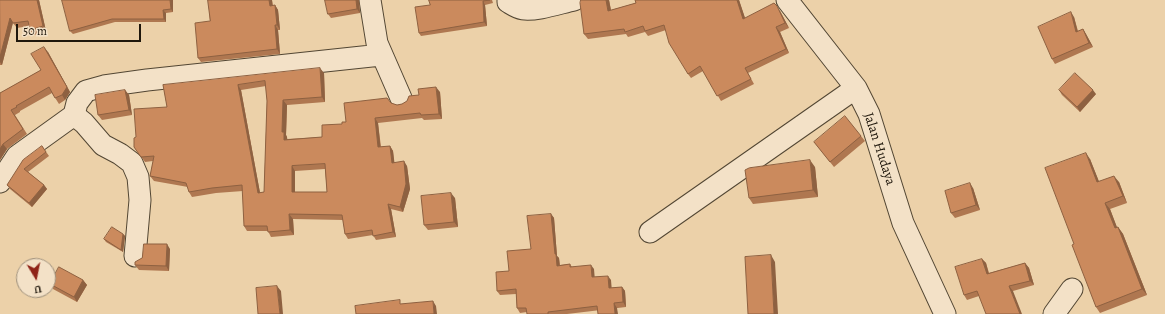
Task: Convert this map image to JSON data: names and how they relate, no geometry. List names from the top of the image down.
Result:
{
  "streets": {
    "street": ["Jalan Hudaya"]
  },
  "scale_bar": "50 m",
  "north": "bottom"
}
